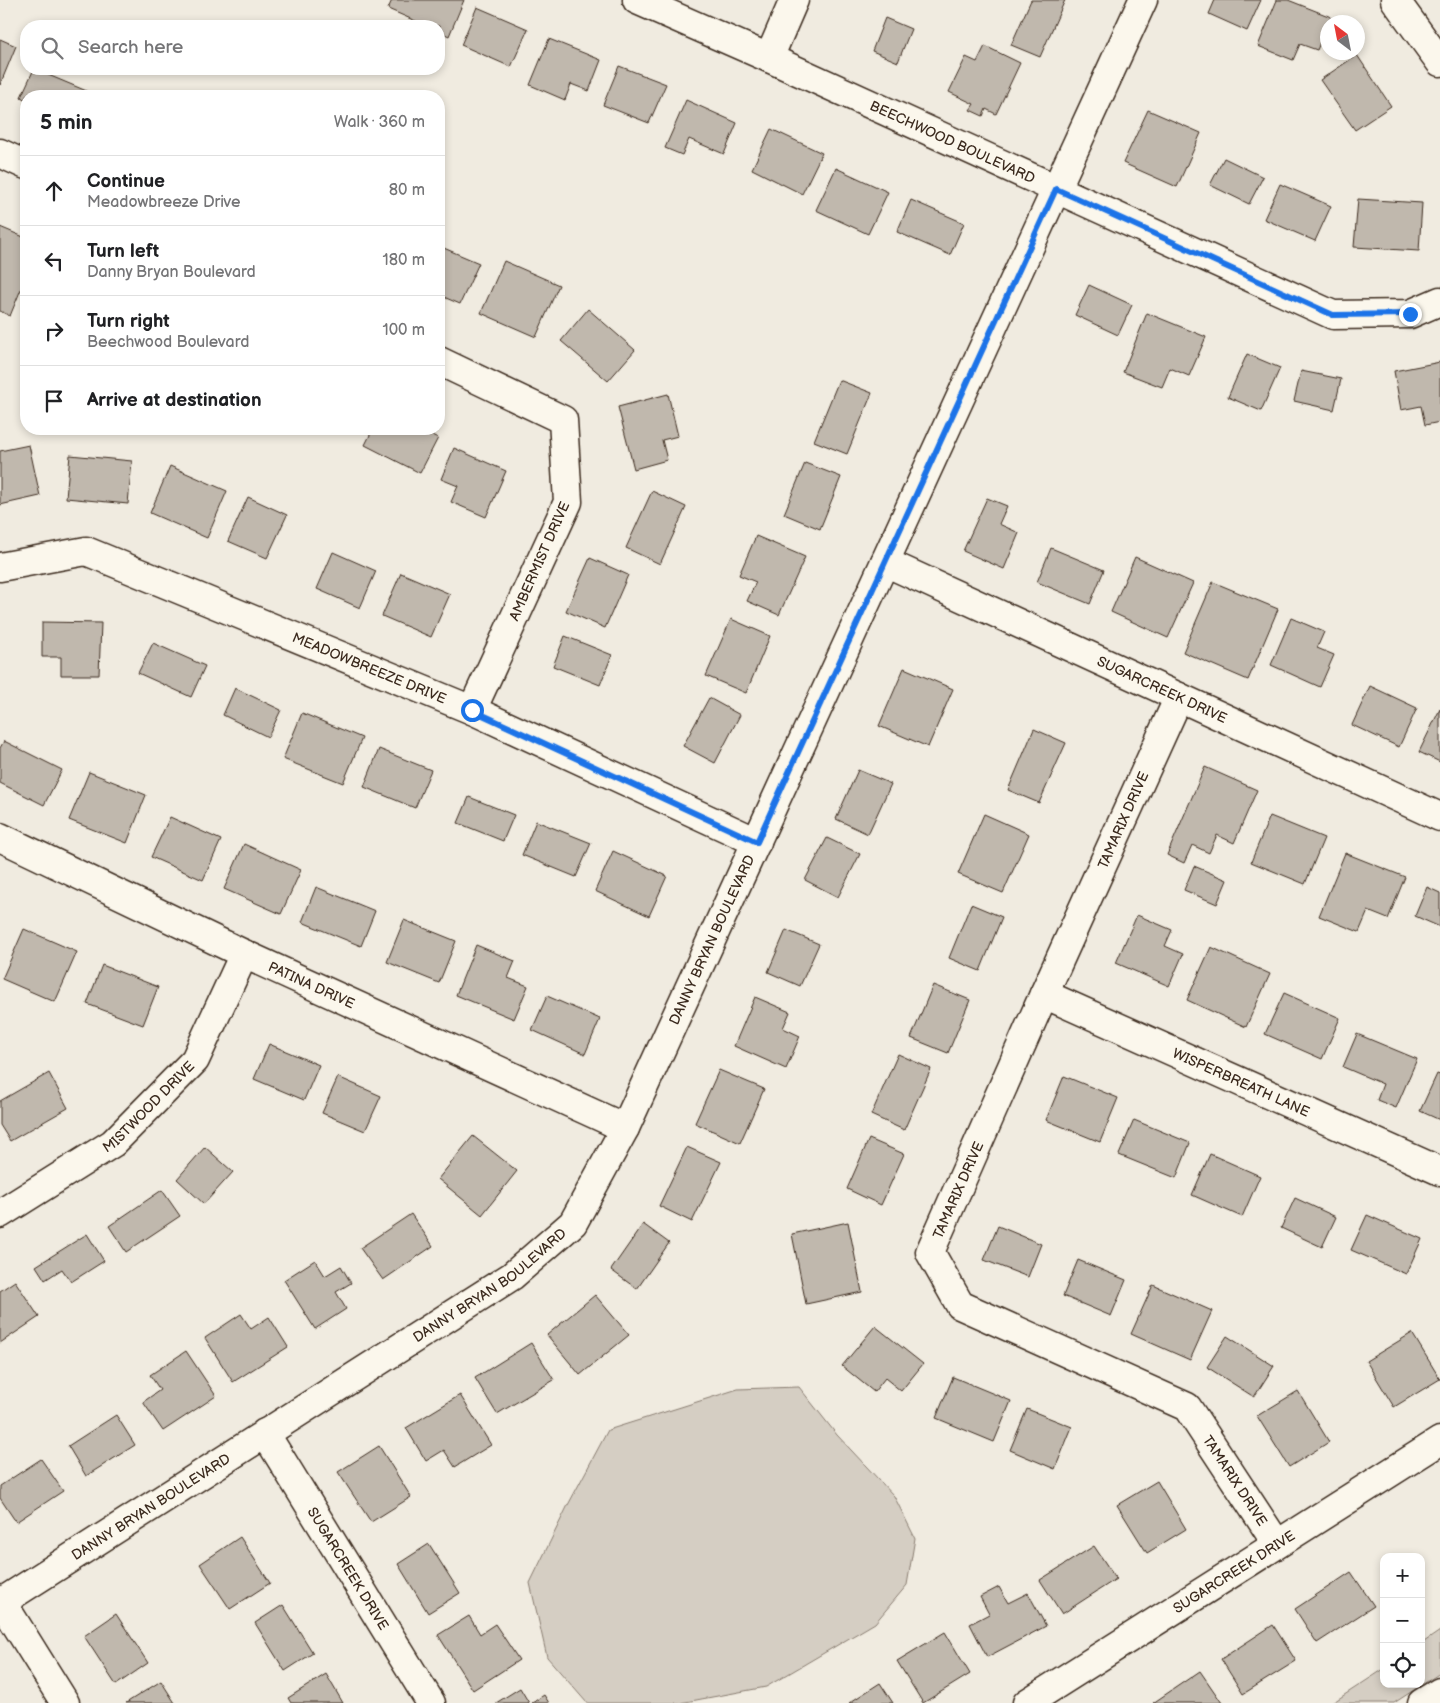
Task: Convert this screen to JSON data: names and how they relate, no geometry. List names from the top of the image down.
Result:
{
  "streets": {
    "street": [
      "BEECHWOOD BOULEVARD",
      "AMBERMIST DRIVE",
      "MEADOWBREEZE DRIVE",
      "SUGARCREEK DRIVE",
      "TAMARIX DRIVE",
      "DANNY BRYAN BOULEVARD",
      "PATINA DRIVE",
      "WISPERBREATH LANE",
      "MISTWOOD DRIVE"
    ]
  },
  "crossings": [
    ["BEECHWOOD BOULEVARD", "DANNY BRYAN BOULEVARD"],
    ["AMBERMIST DRIVE", "MEADOWBREEZE DRIVE"],
    ["MEADOWBREEZE DRIVE", "DANNY BRYAN BOULEVARD"],
    ["SUGARCREEK DRIVE", "TAMARIX DRIVE"],
    ["SUGARCREEK DRIVE", "DANNY BRYAN BOULEVARD"],
    ["TAMARIX DRIVE", "WISPERBREATH LANE"],
    ["DANNY BRYAN BOULEVARD", "PATINA DRIVE"],
    ["PATINA DRIVE", "MISTWOOD DRIVE"]
  ],
  "north": "top left",
  "page": {
    "search": "Search here",
    "heading": ["5 min", "Walk · 360 m"],
    "list": [
      ["Continue", "Meadowbreeze Drive", "80 m"],
      ["Turn left", "Danny Bryan Boulevard", "180 m"],
      ["Turn right", "Beechwood Boulevard", "100 m"],
      "Arrive at destination"
    ],
    "map_buttons": ["+", "−"]
  }
}
